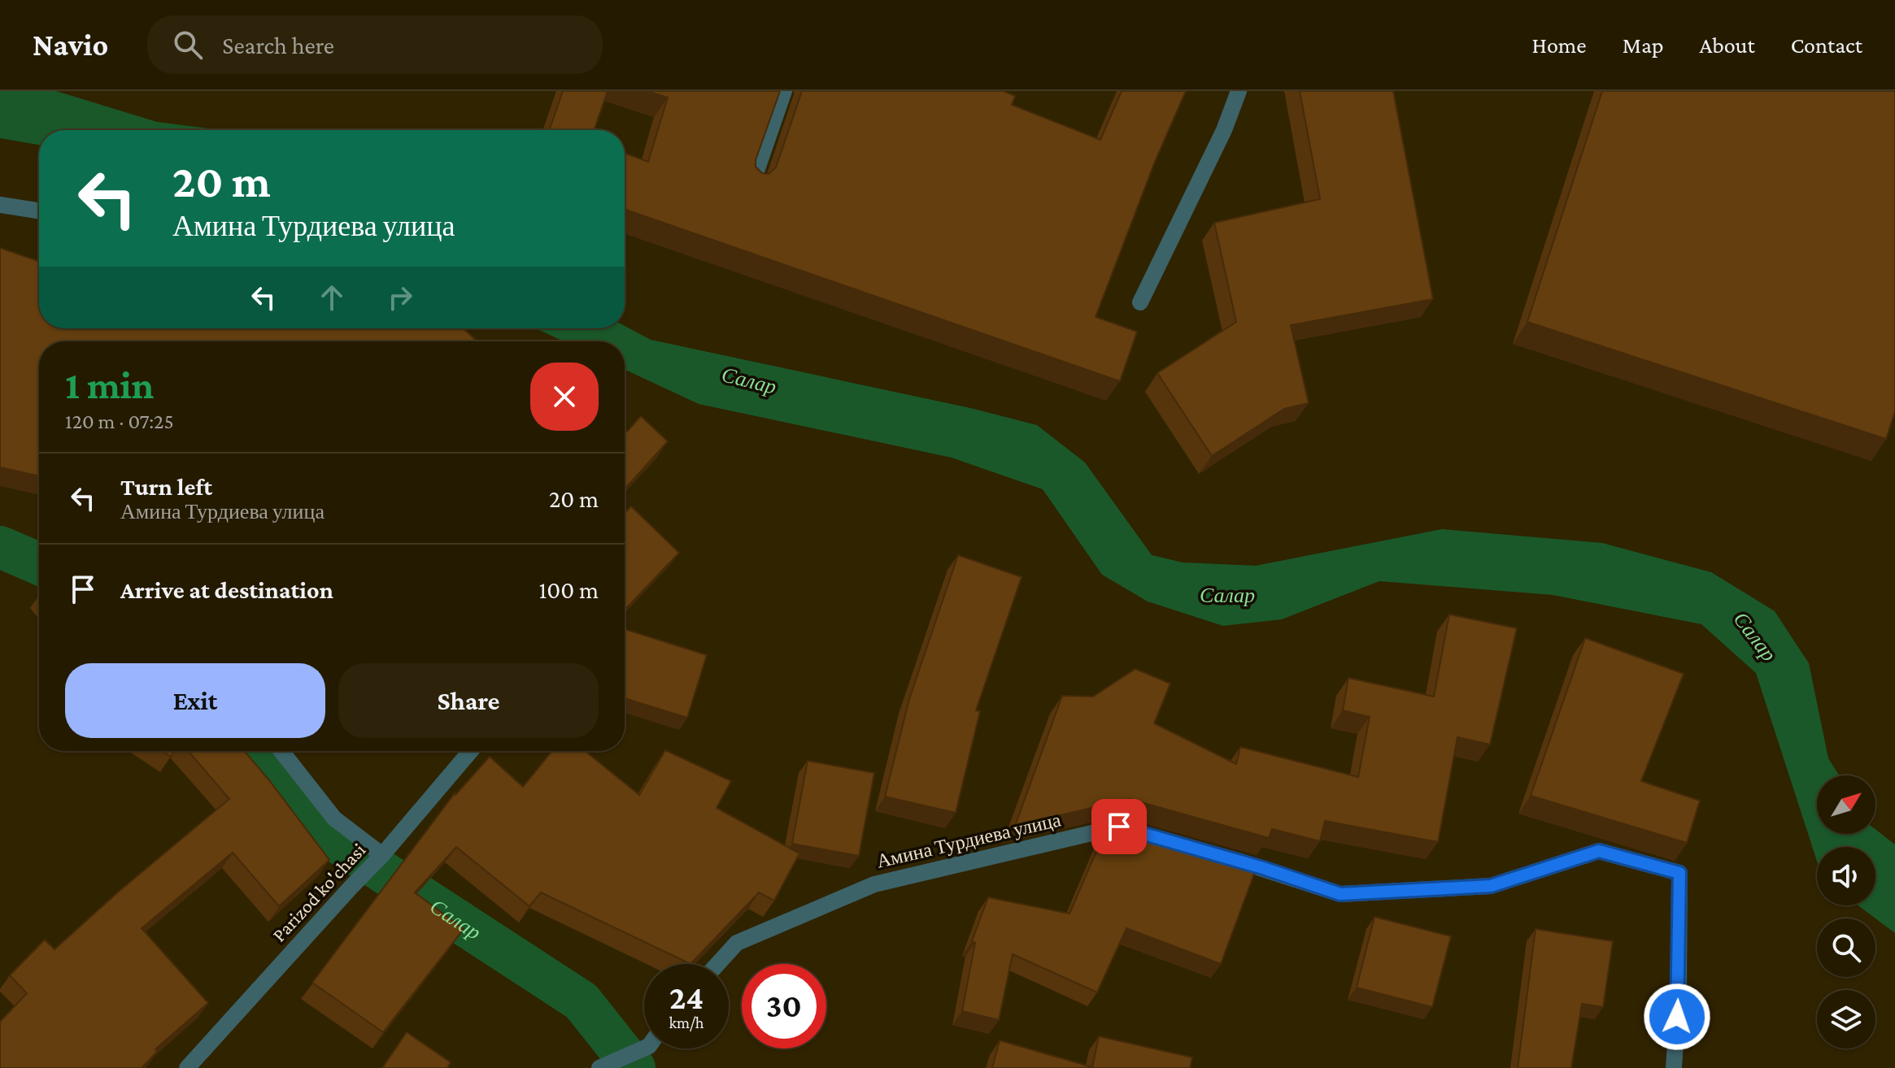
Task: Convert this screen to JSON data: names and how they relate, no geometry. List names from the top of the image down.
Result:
{
  "streets": {
    "street": ["Амина Турдиева улица", "Parizod ko'chasi"]
  },
  "water": ["Салар"],
  "north": "top right",
  "page": {
    "header": "Navio",
    "search": "Search here",
    "nav": [
      "Home",
      "Map",
      "About",
      "Contact"
    ],
    "turn": ["20 m", "Амина Турдиева улица"],
    "heading": ["1 min", "120 m · 07:25"],
    "list": [
      {
        "name": "Turn left",
        "note": "Амина Турдиева улица",
        "value": "20 m"
      },
      {
        "name": "Arrive at destination",
        "value": "100 m"
      }
    ],
    "buttons": ["Exit", "Share"],
    "speed": "24 km/h",
    "limit": "30"
  }
}
